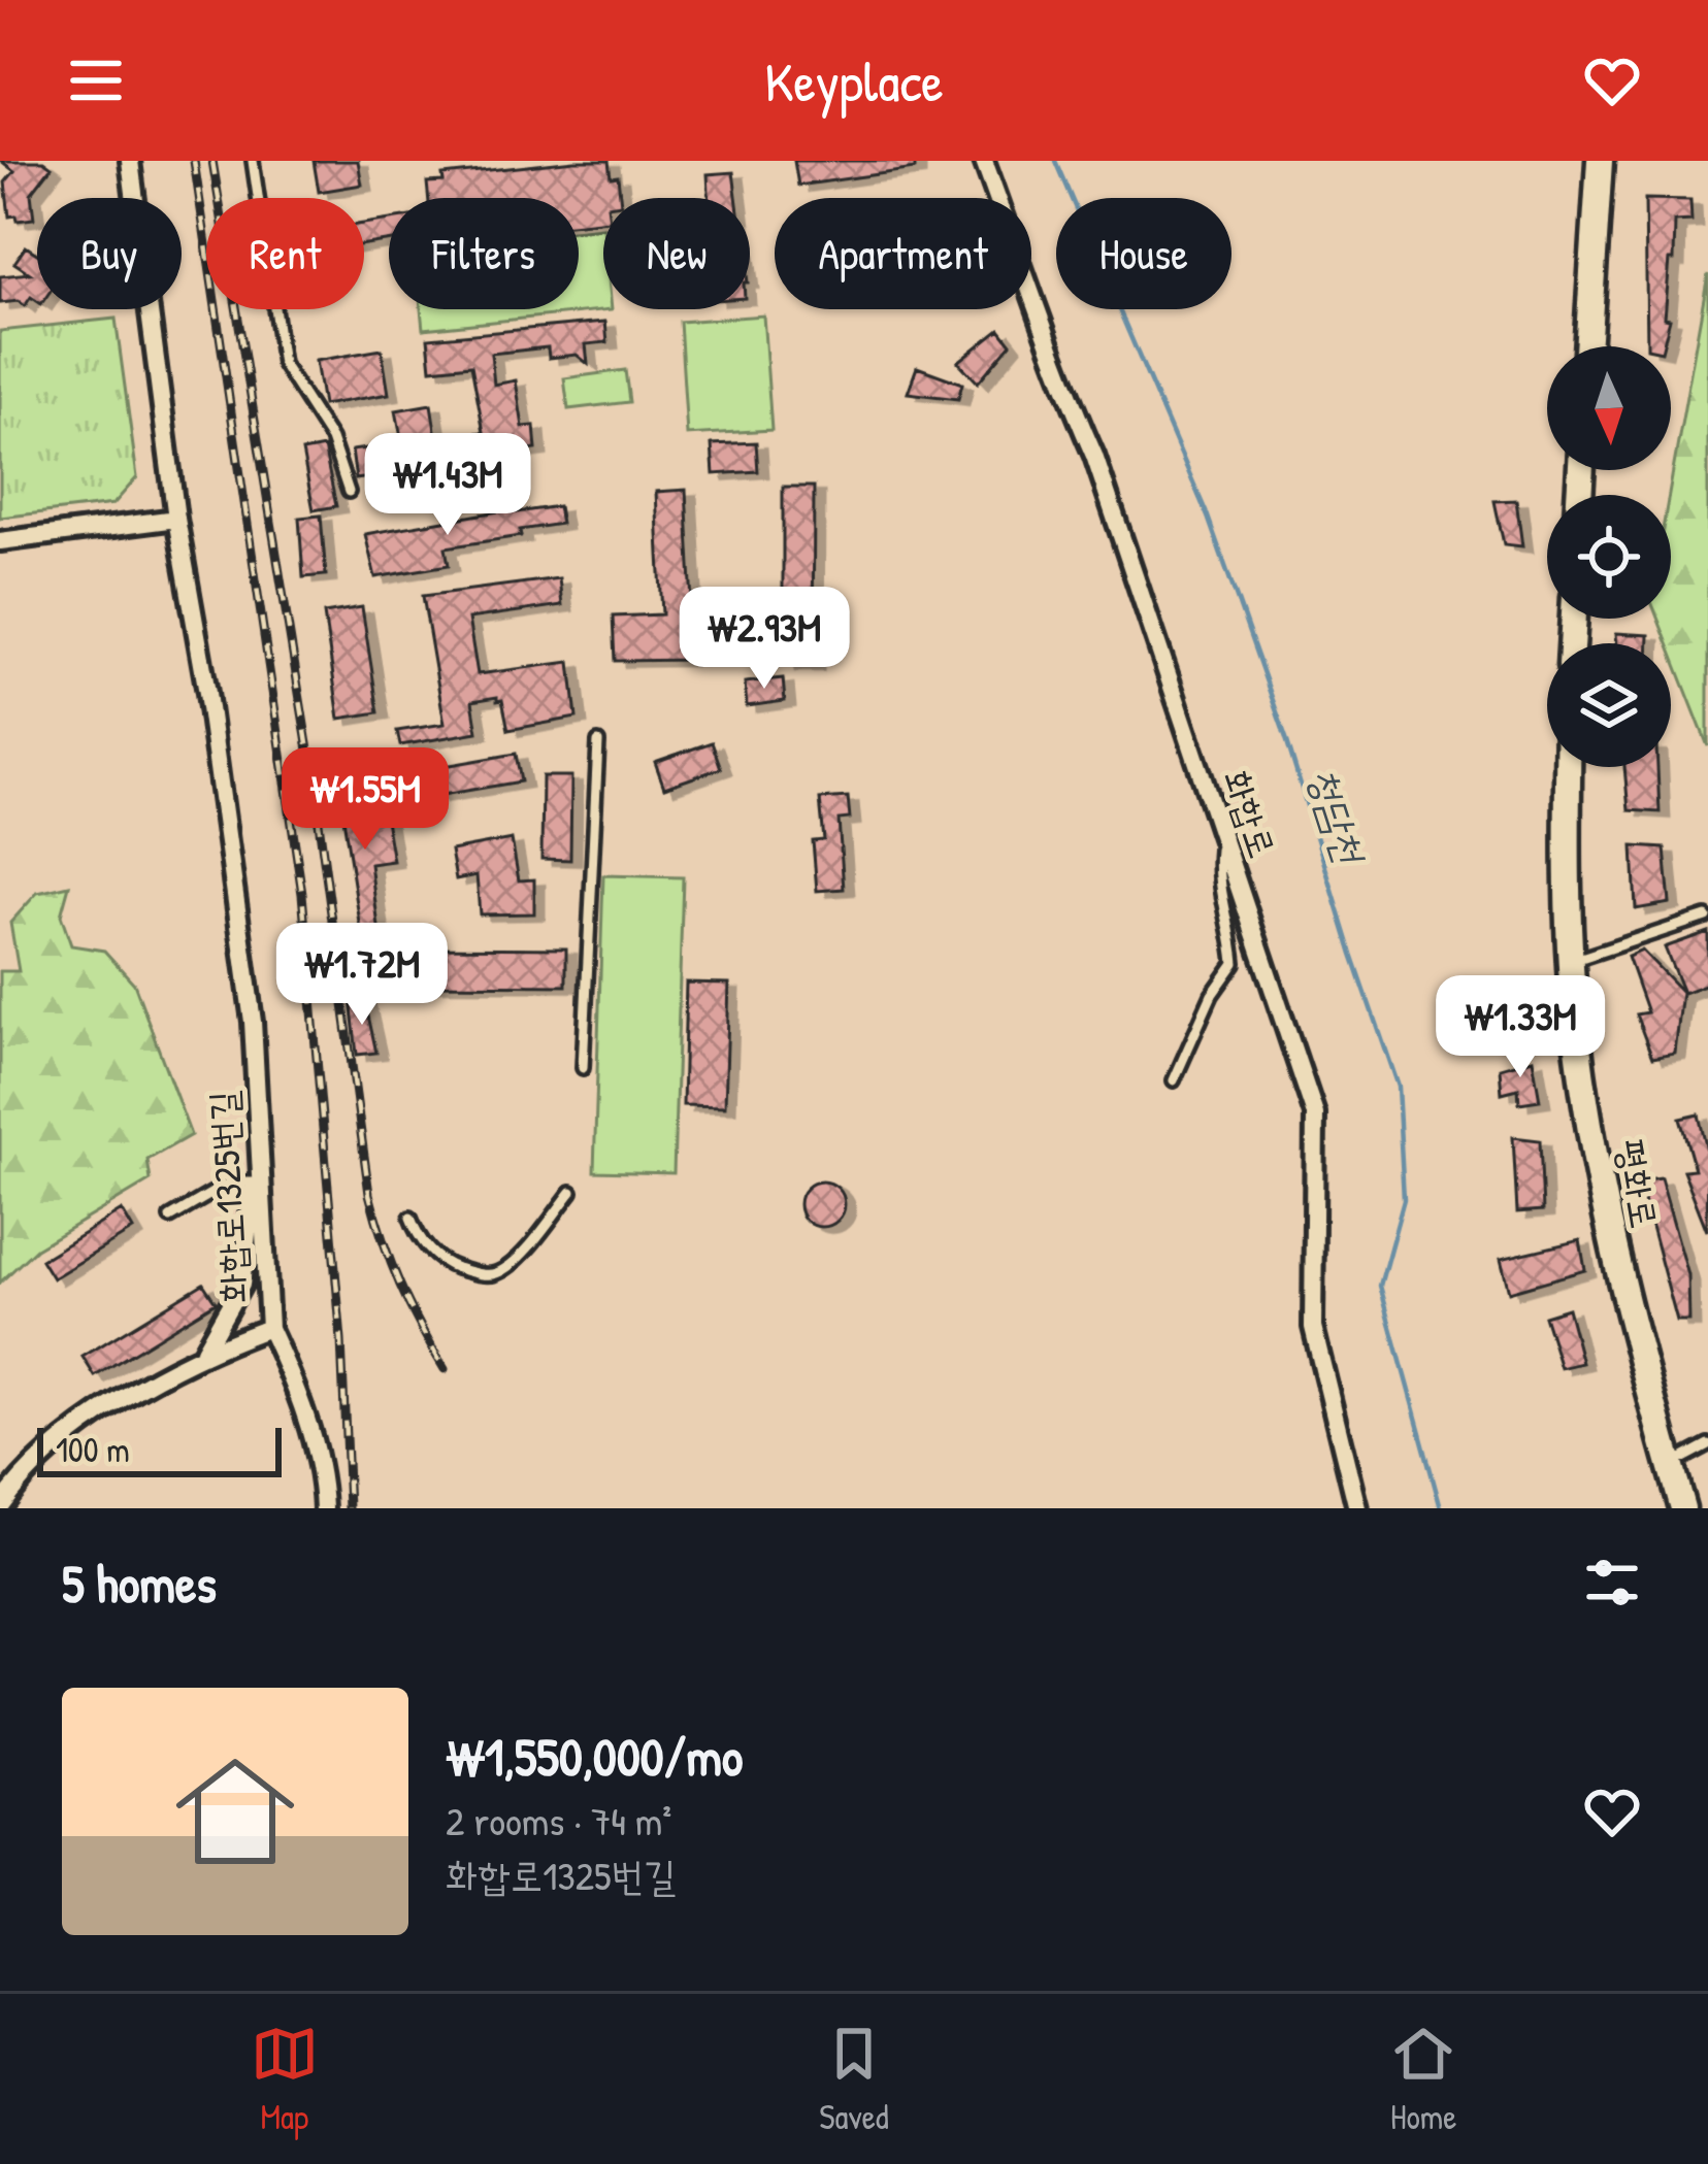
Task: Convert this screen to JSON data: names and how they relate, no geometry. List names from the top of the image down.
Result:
{
  "streets": {
    "main road": ["평화로"],
    "street": ["화합로", "화합로1325번길"]
  },
  "water": ["청담천"],
  "scale_bar": "100 m",
  "north": "bottom",
  "page": {
    "header": "Keyplace",
    "chip": [
      "Buy",
      "Rent",
      "Filters",
      "New",
      "Apartment",
      "House"
    ],
    "price": [
      "₩1.43M",
      "₩2.93M",
      "₩1.55M",
      "₩1.72M",
      "₩1.33M"
    ],
    "scale": "100 m",
    "heading": "5 homes",
    "list": [
      {
        "name": "₩1,550,000/mo",
        "note": "2 rooms · 74 m² · 화합로1325번길"
      }
    ],
    "tabs": ["Map", "Saved", "Home"]
  }
}
